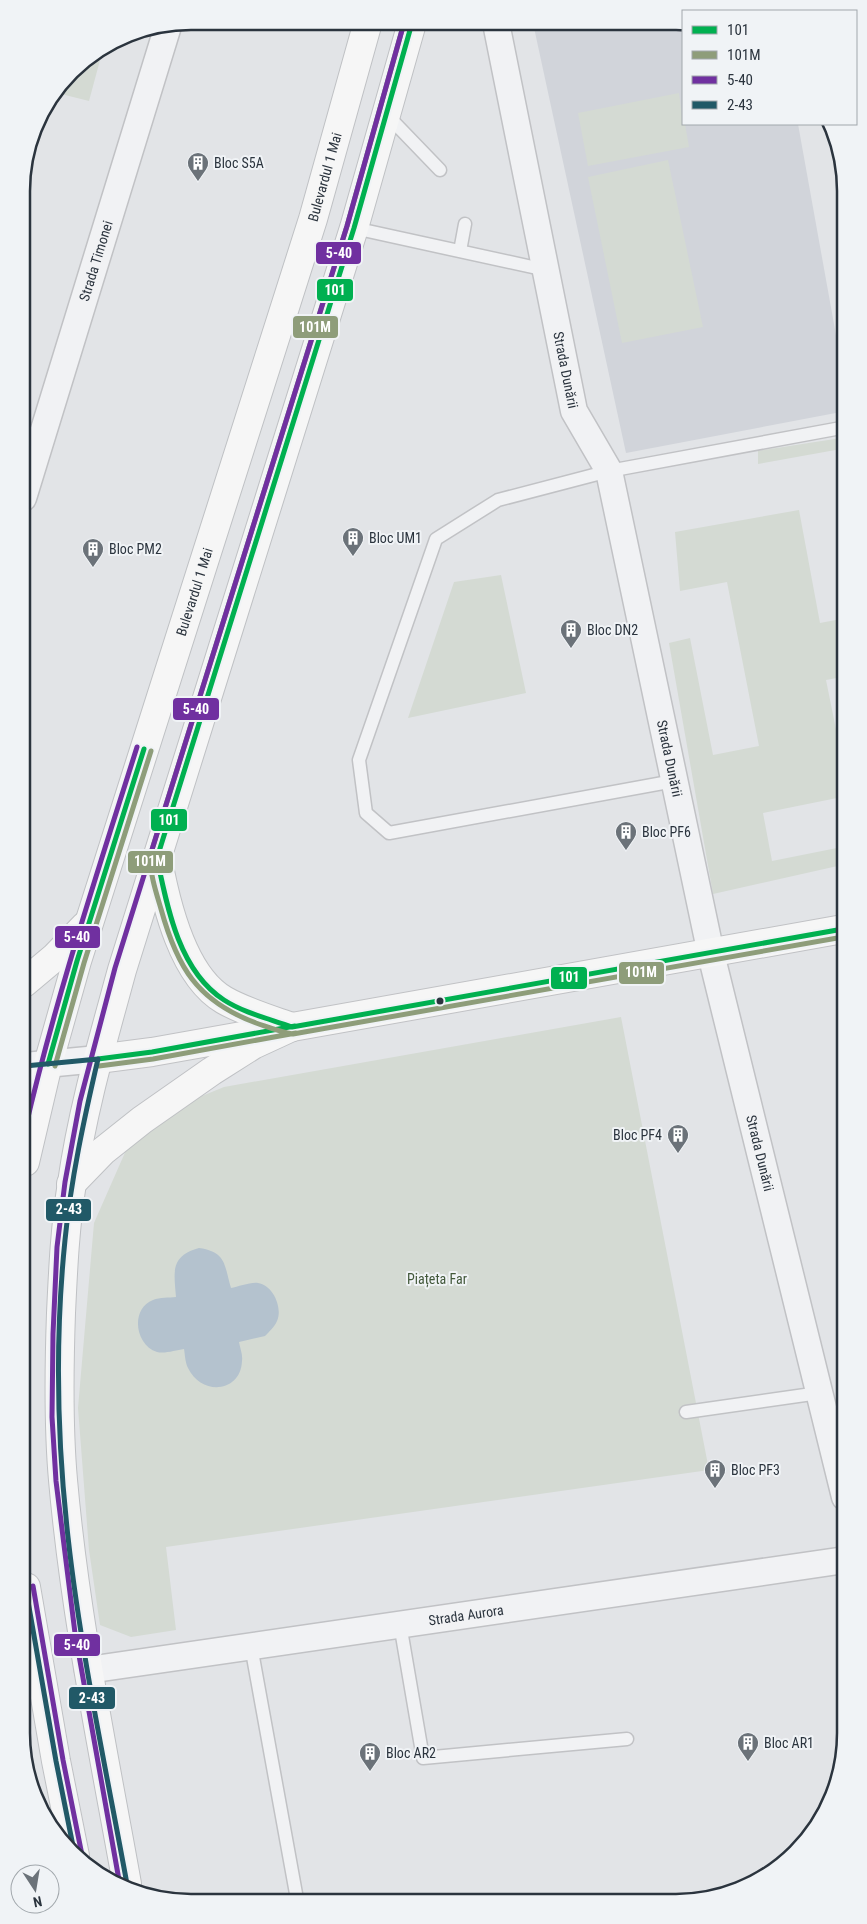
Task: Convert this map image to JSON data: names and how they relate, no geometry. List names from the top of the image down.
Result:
{
  "streets": {
    "main road": ["Bulevardul 1 Mai"],
    "street": ["Strada Timonei", "Strada Dunării", "Strada Aurora"]
  },
  "parks": ["Piațeta Far"],
  "places": {
    "building": [
      "Bloc S5A",
      "Bloc UM1",
      "Bloc PM2",
      "Bloc DN2",
      "Bloc PF6",
      "Bloc PF4",
      "Bloc PF3",
      "Bloc AR1",
      "Bloc AR2"
    ]
  },
  "lines": [
    "transit line 101",
    "transit line 101M",
    "transit line 5-40",
    "transit line 2-43"
  ],
  "legend": [
    "101",
    "101M",
    "5-40",
    "2-43"
  ],
  "north": "bottom"
}
